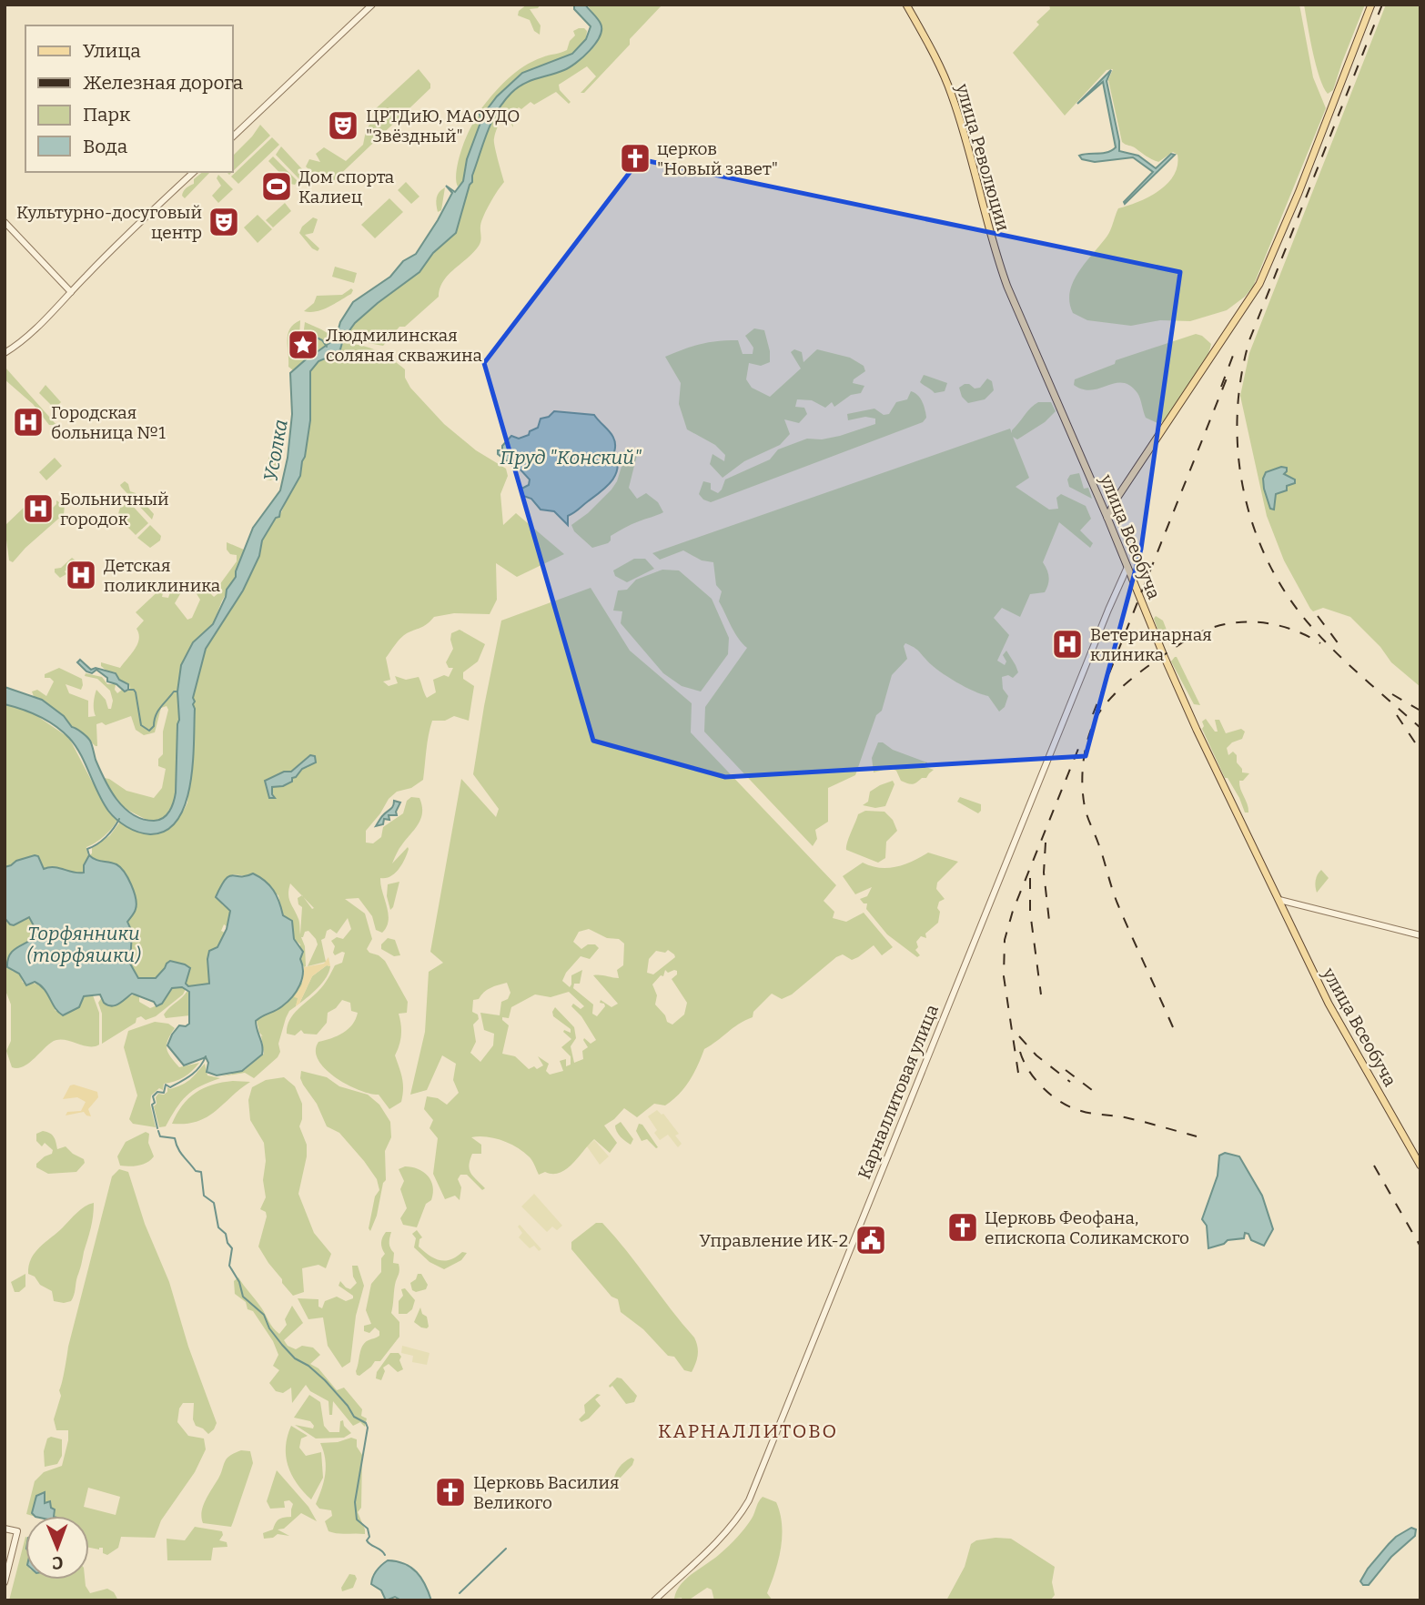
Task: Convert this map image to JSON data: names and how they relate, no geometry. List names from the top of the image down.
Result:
{
  "streets": {
    "main road": ["улица Революции", "улица Всеобуча"],
    "street": ["Карналлитовая улица"]
  },
  "crossings": [
    ["улица Революции", "улица Всеобуча"],
    ["улица Всеобуча", "Карналлитовая улица"]
  ],
  "districts": ["КАРНАЛЛИТОВО"],
  "water": ["Усолка", "Пруд \"Конский\"", "Торфянники (торфяшки)"],
  "places": {
    "theatre": ["ЦРТДиЮ, МАОУДО \"Звёздный\"", "Культурно-досуговый центр"],
    "church": ["церков \"Новый завет\"", "Церковь Феофана, епископа Соликамского", "Церковь Василия Великого"],
    "sports": ["Дом спорта Калиец"],
    "place": ["Людмилинская соляная скважина"],
    "hospital": [
      "Городская больница №1",
      "Больничный городок",
      "Детская поликлиника",
      "Ветеринарная клиника"
    ],
    "public building": ["Управление ИК-2"]
  },
  "legend": [
    "Улица",
    "Железная дорога",
    "Парк",
    "Вода"
  ],
  "north": "bottom"
}
